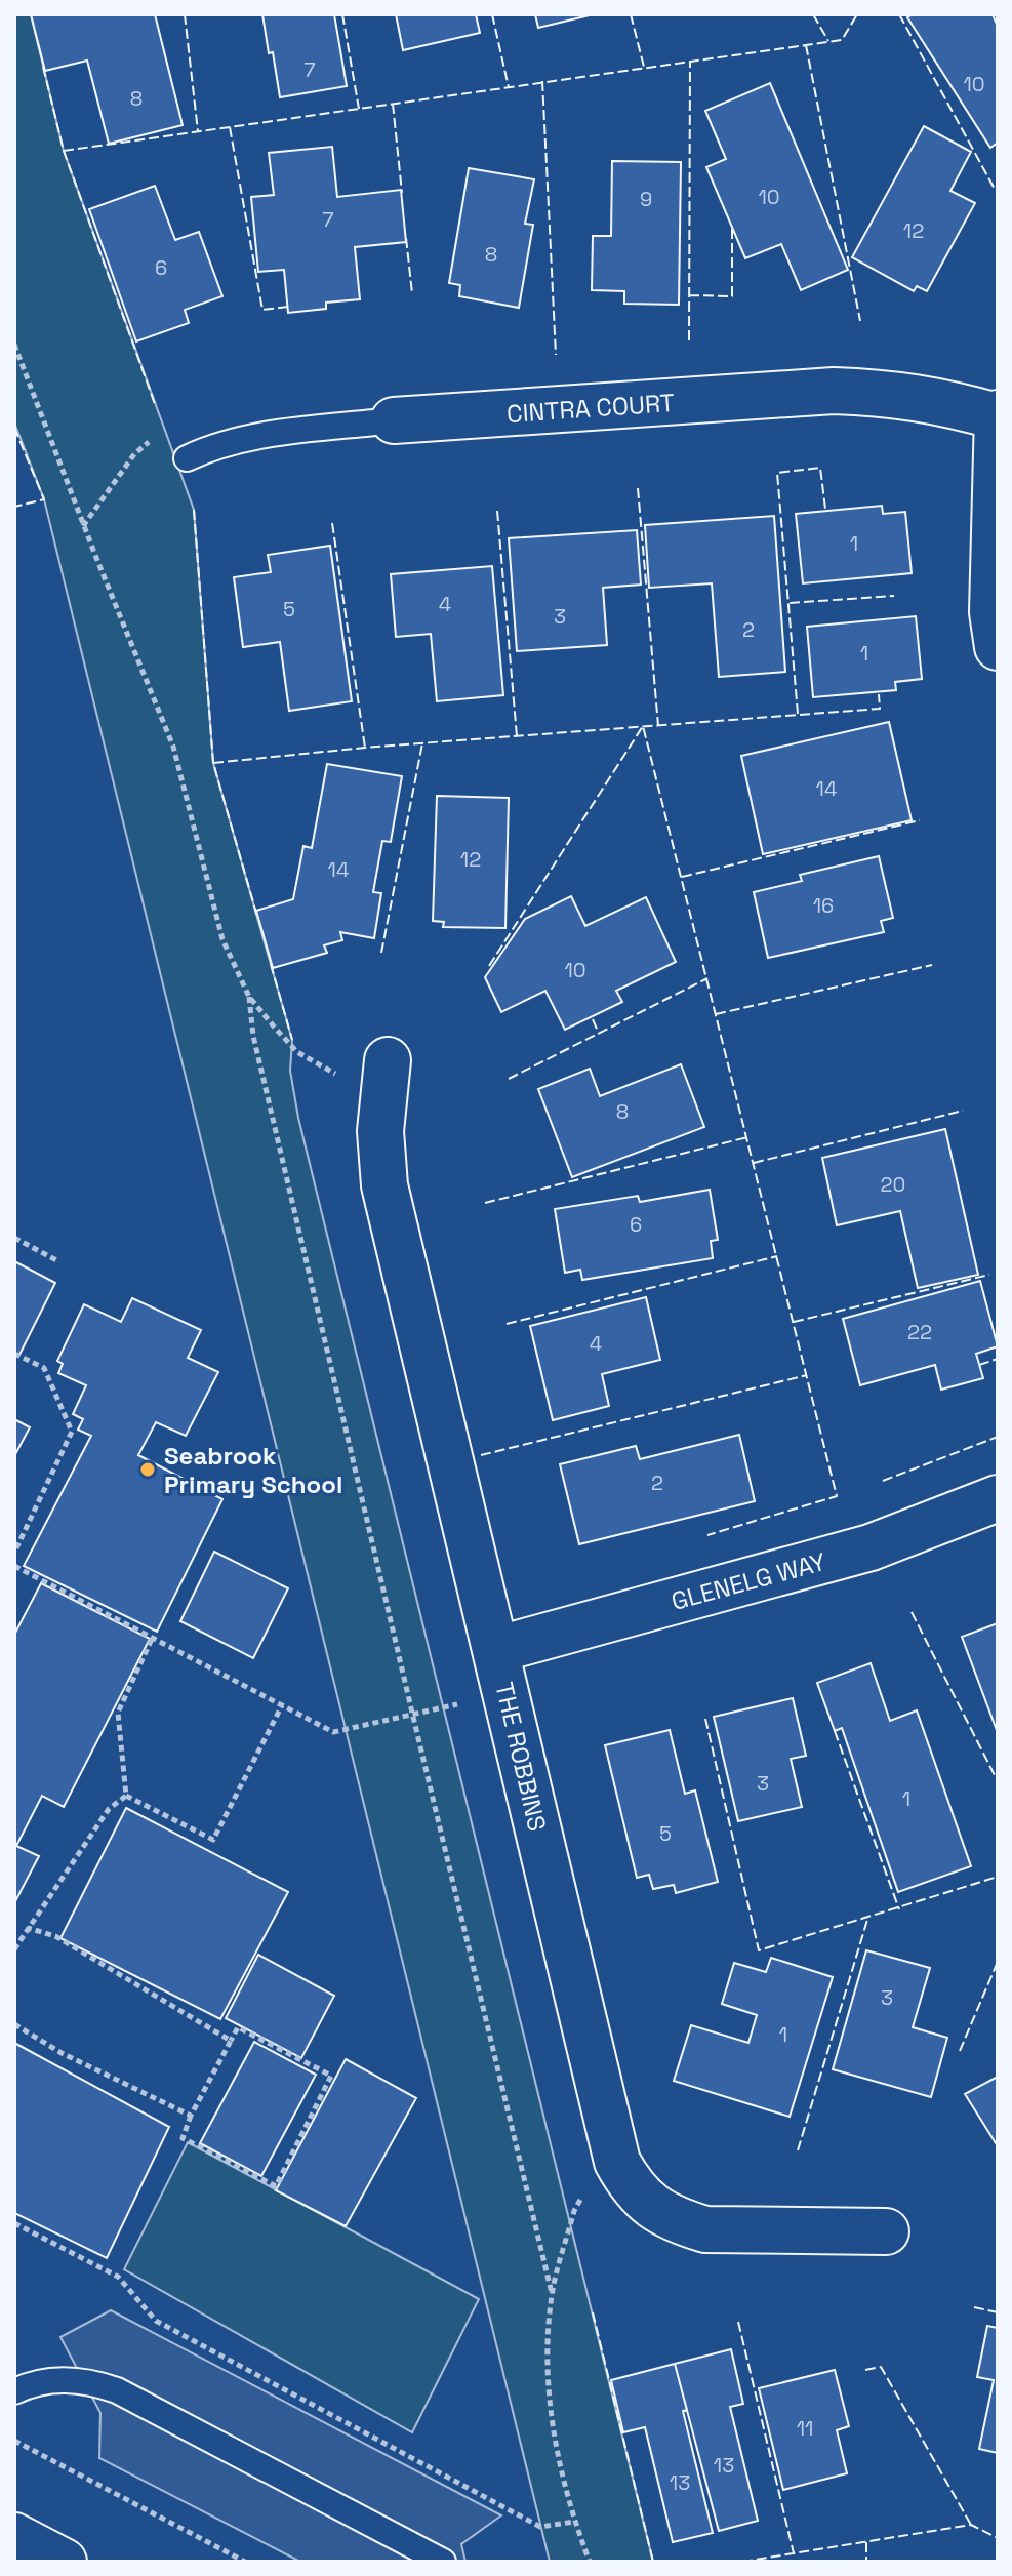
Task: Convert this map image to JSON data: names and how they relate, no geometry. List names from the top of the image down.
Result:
{
  "streets": {
    "street": ["CINTRA COURT", "GLENELG WAY", "THE ROBBINS"]
  },
  "crossings": [
    ["GLENELG WAY", "THE ROBBINS"]
  ],
  "places": ["Seabrook Primary School"],
  "house_numbers": [
    "7",
    "10",
    "8",
    "10",
    "9",
    "7",
    "12",
    "8",
    "6",
    "1",
    "4",
    "5",
    "3",
    "2",
    "1",
    "14",
    "12",
    "14",
    "16",
    "10",
    "8",
    "20",
    "6",
    "22",
    "4",
    "2",
    "3",
    "1",
    "5",
    "3",
    "1",
    "11",
    "13",
    "13"
  ]
}
